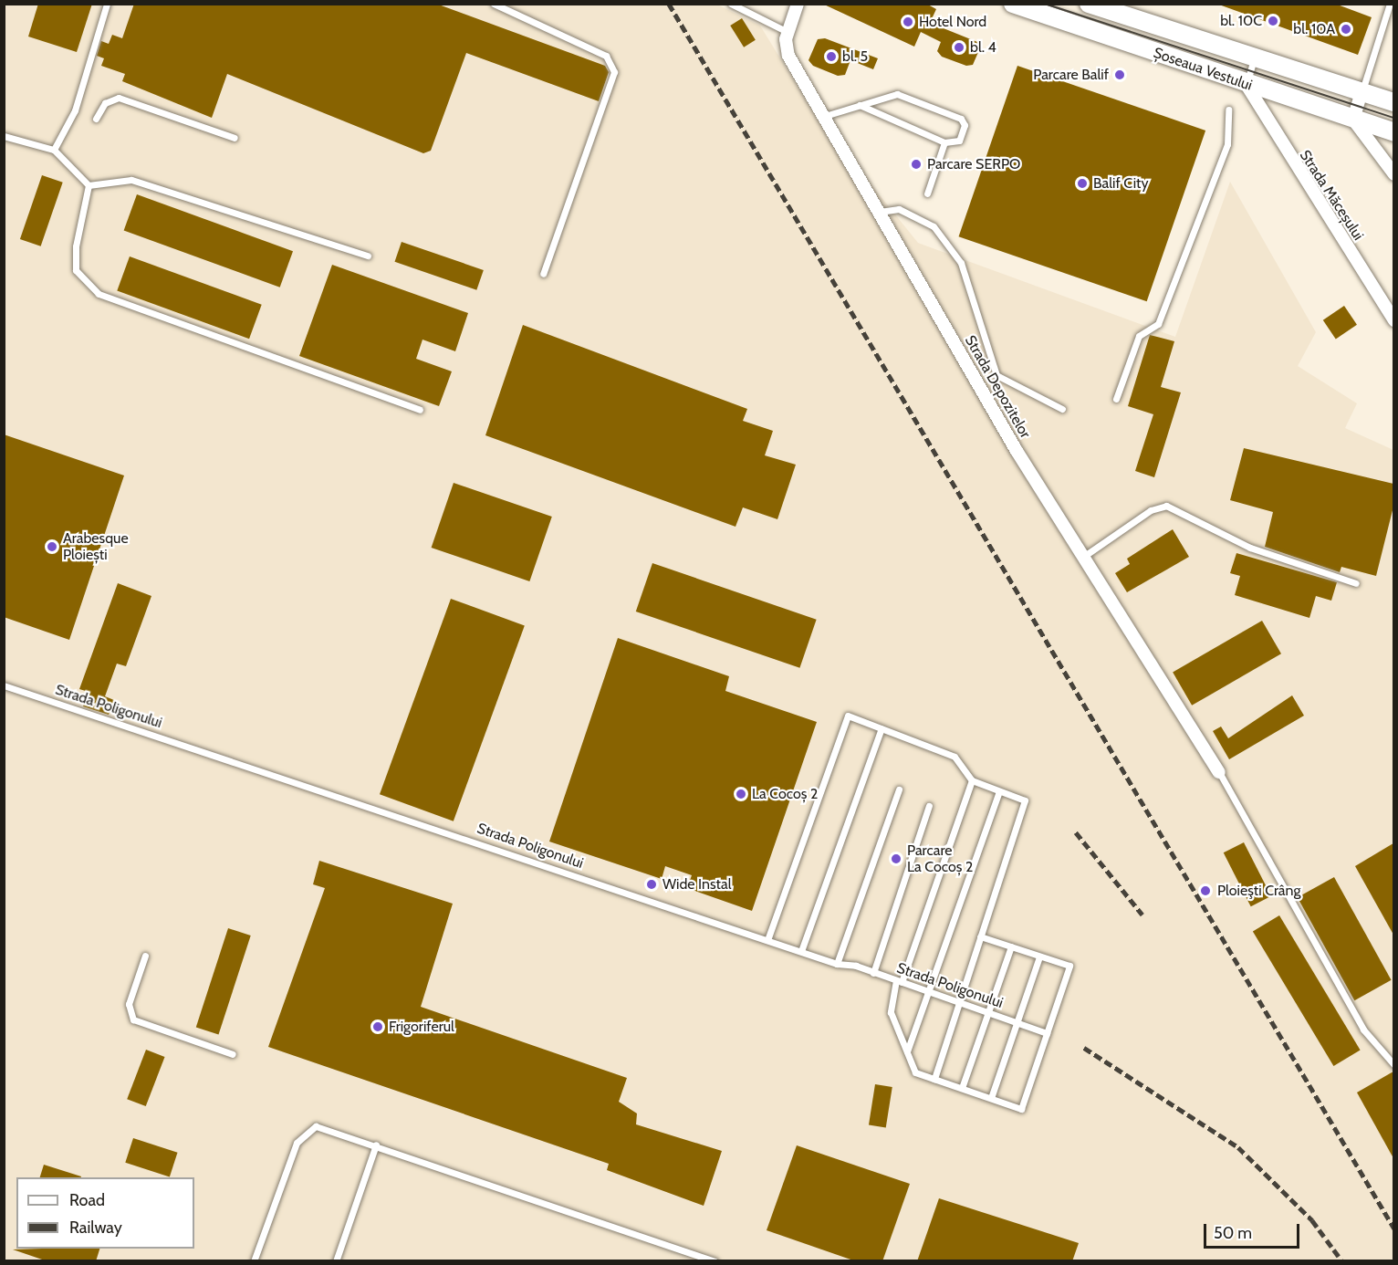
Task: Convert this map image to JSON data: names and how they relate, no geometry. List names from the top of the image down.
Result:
{
  "streets": {
    "main road": ["Șoseaua Vestului"],
    "street": ["Strada Măceșului", "Strada Depozitelor"],
    "lane": ["Strada Poligonului"]
  },
  "crossings": [
    ["Șoseaua Vestului", "Strada Măceșului"]
  ],
  "places": [
    "bl. 10C",
    "Hotel Nord",
    "bl. 10A",
    "bl. 4",
    "bl. 5",
    "Parcare Balif",
    "Parcare SERPO",
    "Balif City",
    "Arabesque Ploiești",
    "La Cocoș 2",
    "Parcare La Cocoș 2",
    "Wide Instal",
    "Ploieşti Crâng",
    "Frigoriferul"
  ],
  "legend": ["Road", "Railway"],
  "scale_bar": "50 m"
}
